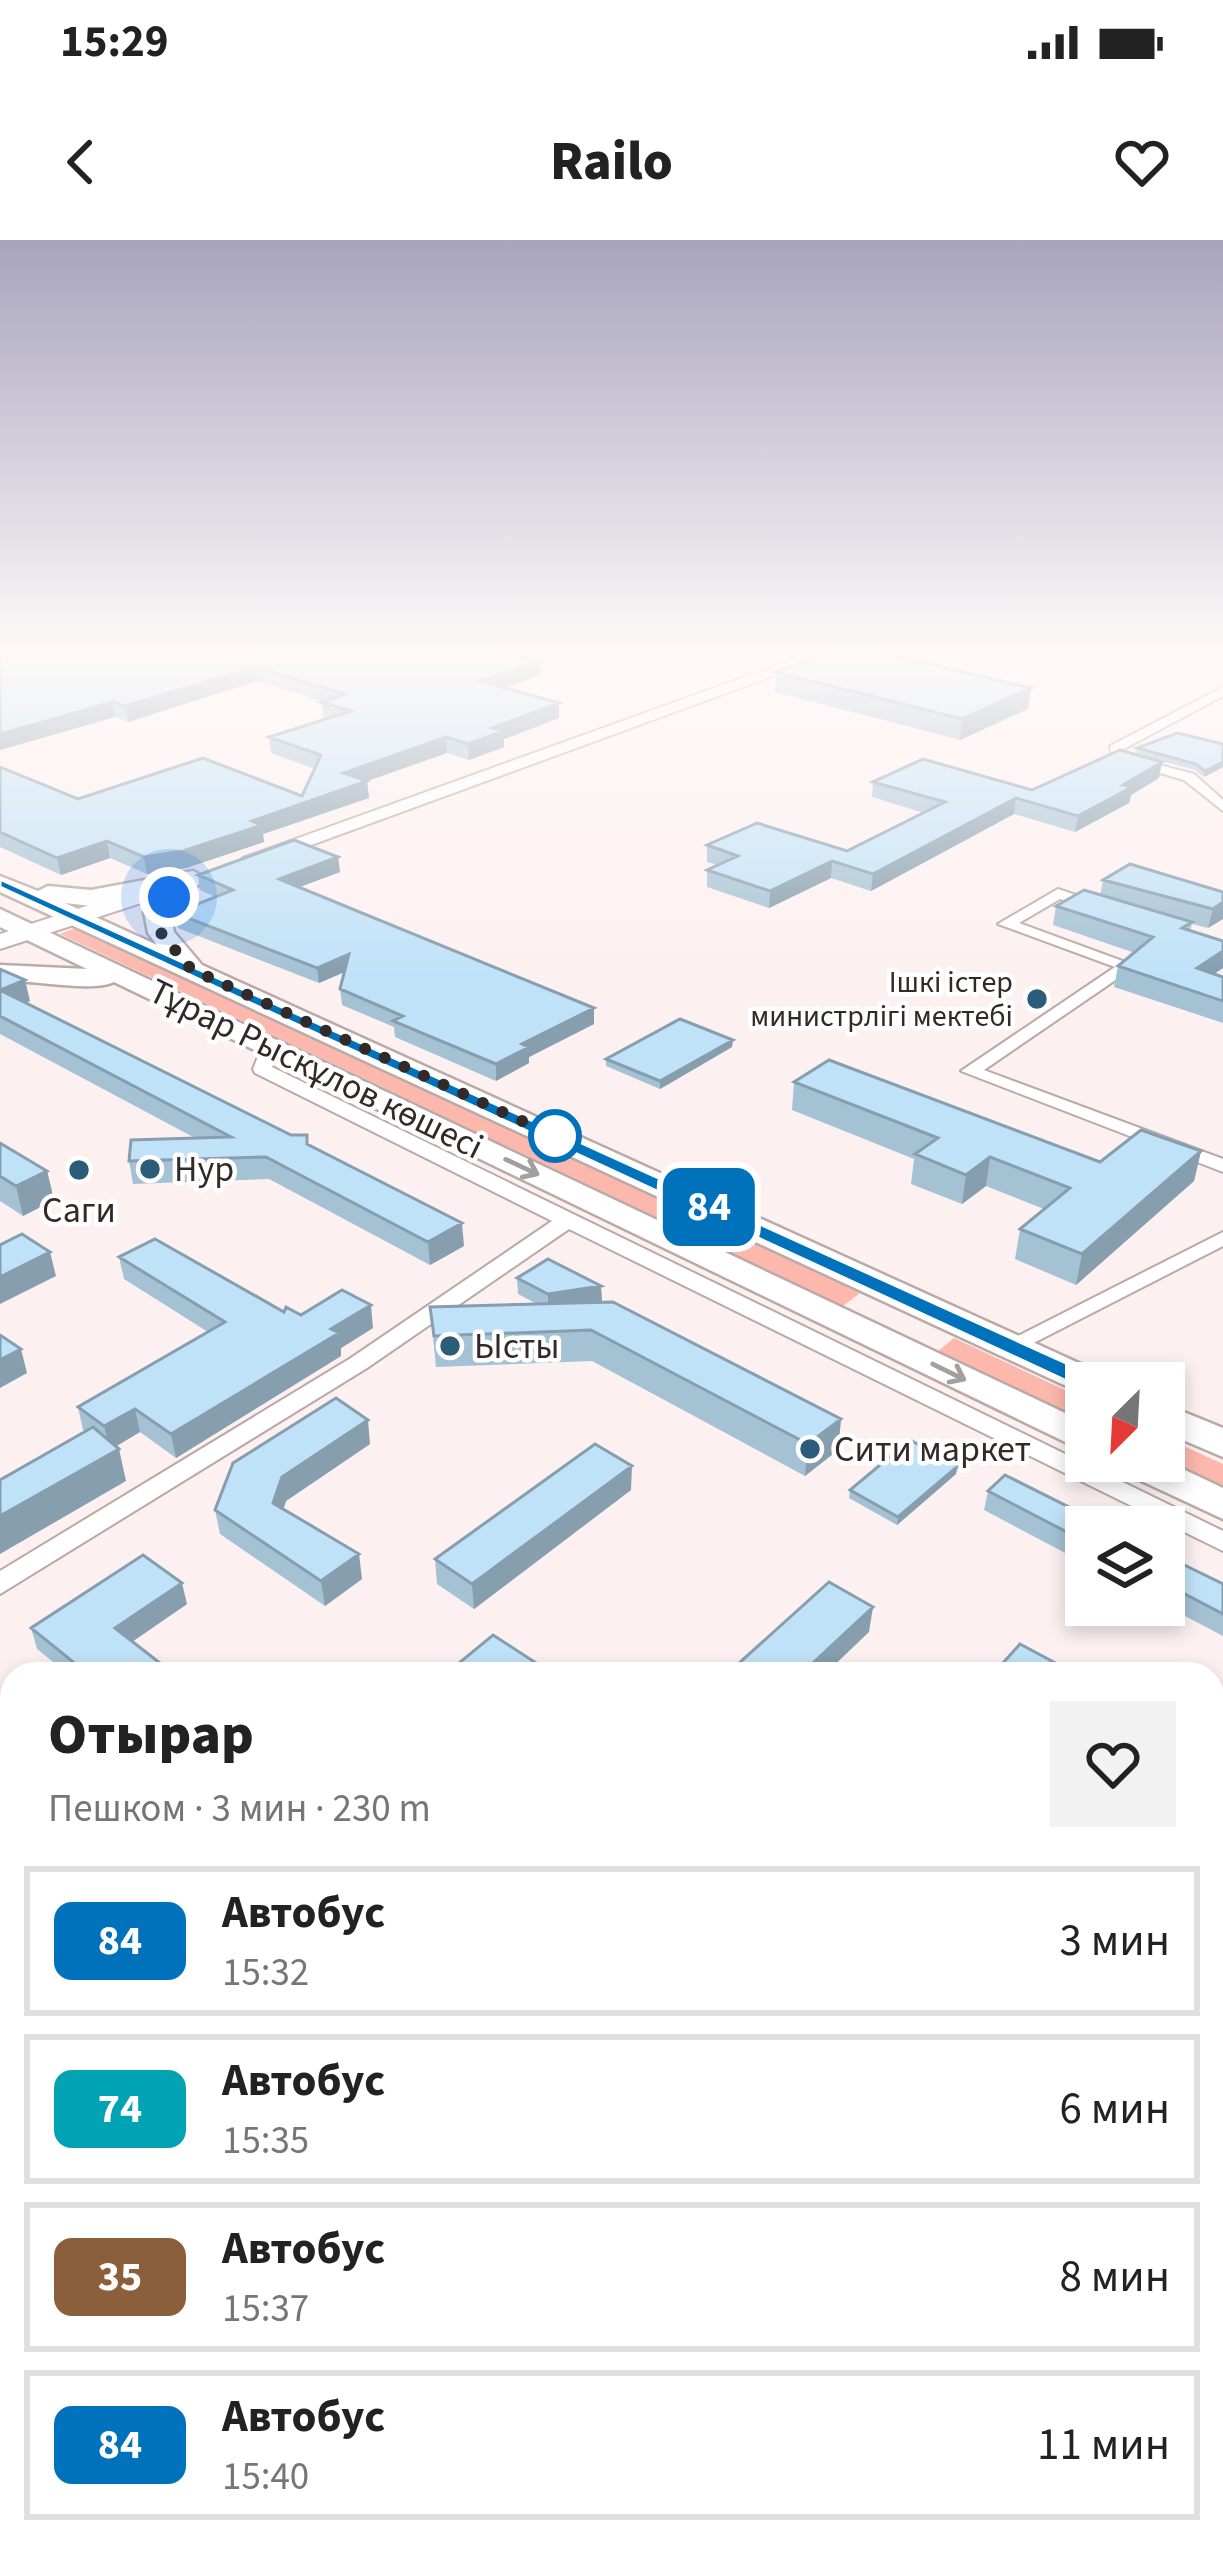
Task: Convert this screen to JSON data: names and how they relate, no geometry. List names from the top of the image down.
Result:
{
  "streets": {
    "main road": ["Тұрар Рыскұлов көшесі"]
  },
  "places": [
    "Ішкі істер министрлігі мектебі",
    "Нур",
    "Саги",
    "Ысты",
    "Сити маркет"
  ],
  "lines": ["bus line 84"],
  "north": "bottom left",
  "page": {
    "status": "15:29",
    "header": "Railo",
    "on_map": "84",
    "heading": ["Отырар", "Пешком · 3 мин · 230 m"],
    "list": [
      {
        "mark": "84",
        "name": "Автобус",
        "note": "15:32",
        "value": "3 мин"
      },
      {
        "mark": "74",
        "name": "Автобус",
        "note": "15:35",
        "value": "6 мин"
      },
      {
        "mark": "35",
        "name": "Автобус",
        "note": "15:37",
        "value": "8 мин"
      },
      {
        "mark": "84",
        "name": "Автобус",
        "note": "15:40",
        "value": "11 мин"
      }
    ]
  }
}
